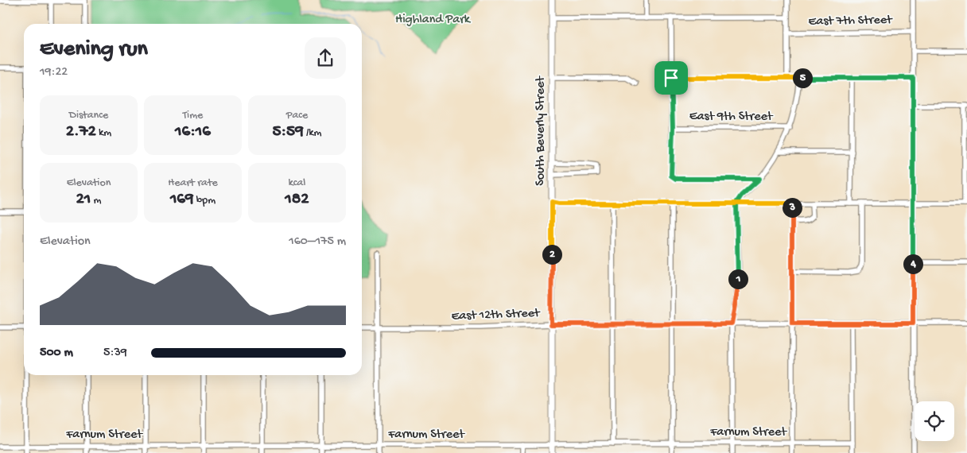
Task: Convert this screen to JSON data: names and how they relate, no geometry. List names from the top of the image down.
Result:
{
  "streets": {
    "main road": ["South Beverly Street"],
    "street": [
      "East 7th Street",
      "East 9th Street",
      "East 12th Street",
      "Farnum Street"
    ]
  },
  "crossings": [
    ["South Beverly Street", "East 12th Street"],
    ["South Beverly Street", "Farnum Street"]
  ],
  "parks": ["Highland Park"],
  "page": {
    "heading": ["Evening run", "19:22"],
    "pins": [
      "5",
      "3",
      "2",
      "4",
      "1"
    ],
    "stats": [
      ["Distance", "2.72 km"],
      ["Time", "16:16"],
      ["Pace", "5:59 /km"],
      ["Elevation", "21 m"],
      ["Heart rate", "169 bpm"],
      ["kcal", "182"]
    ],
    "chart": ["Elevation", "160–175 m"],
    "list": [
      {
        "name": "500 m",
        "note": "5:39"
      }
    ]
  }
}
